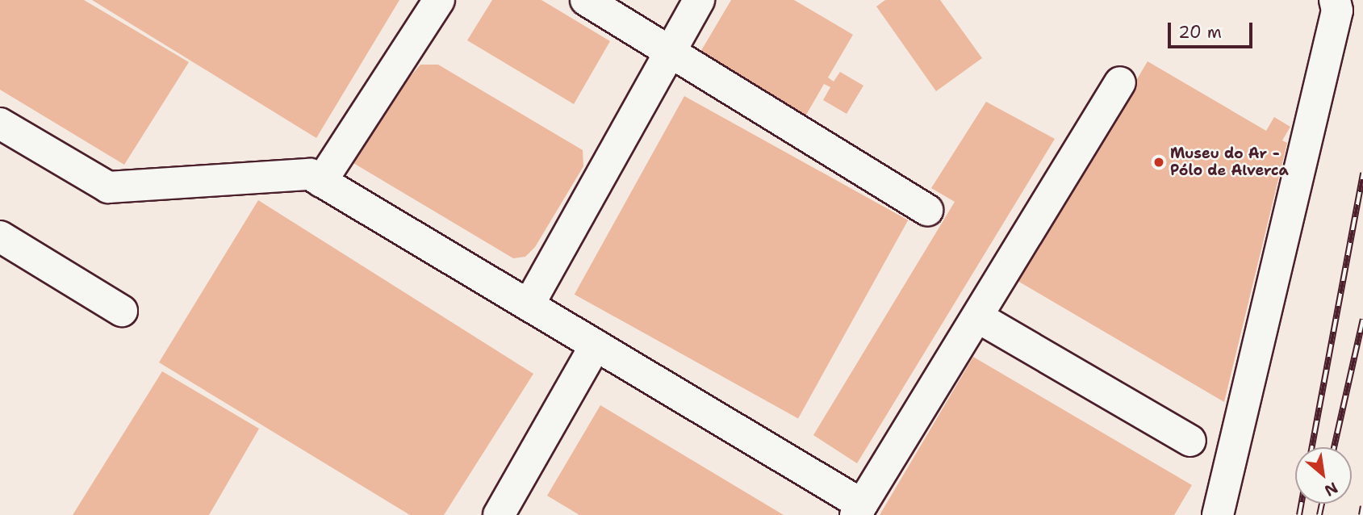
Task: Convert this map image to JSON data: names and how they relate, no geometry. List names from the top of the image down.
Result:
{
  "places": ["Museu do Ar - Pólo de Alverca"],
  "scale_bar": "20 m",
  "north": "bottom right"
}
